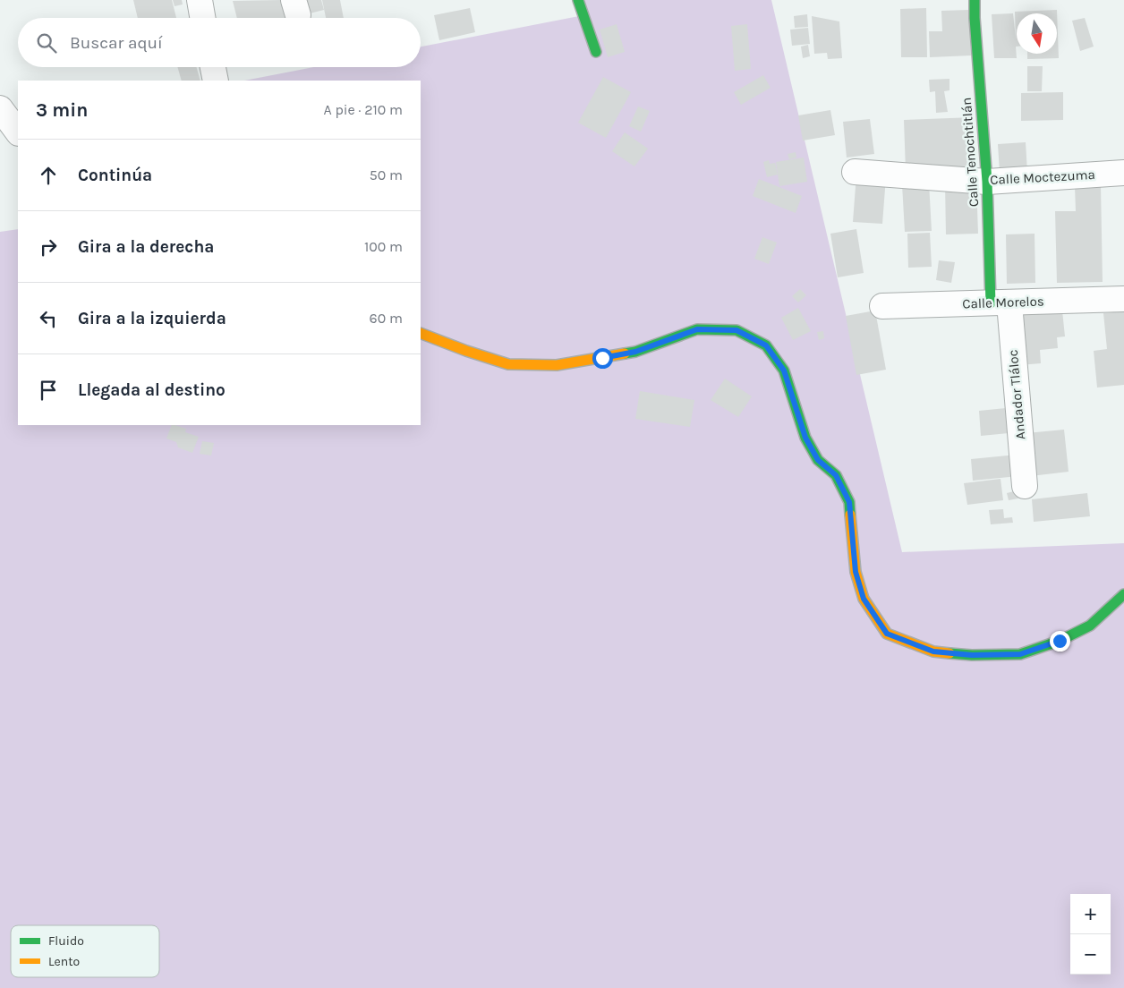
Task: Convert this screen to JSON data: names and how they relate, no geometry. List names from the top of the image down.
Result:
{
  "streets": {
    "street": [
      "Calle Tenochtitlán",
      "Calle Moctezuma",
      "Calle Morelos",
      "Andador Tláloc"
    ]
  },
  "crossings": [
    ["Calle Tenochtitlán", "Calle Moctezuma"],
    ["Calle Tenochtitlán", "Calle Morelos"],
    ["Calle Tenochtitlán", "Andador Tláloc"],
    ["Calle Morelos", "Andador Tláloc"]
  ],
  "legend": ["Fluido", "Lento"],
  "north": "bottom",
  "page": {
    "search": "Buscar aquí",
    "heading": ["3 min", "A pie · 210 m"],
    "list": [
      ["Continúa", "50 m"],
      ["Gira a la derecha", "100 m"],
      ["Gira a la izquierda", "60 m"],
      "Llegada al destino"
    ],
    "map_buttons": ["+", "−"]
  }
}
